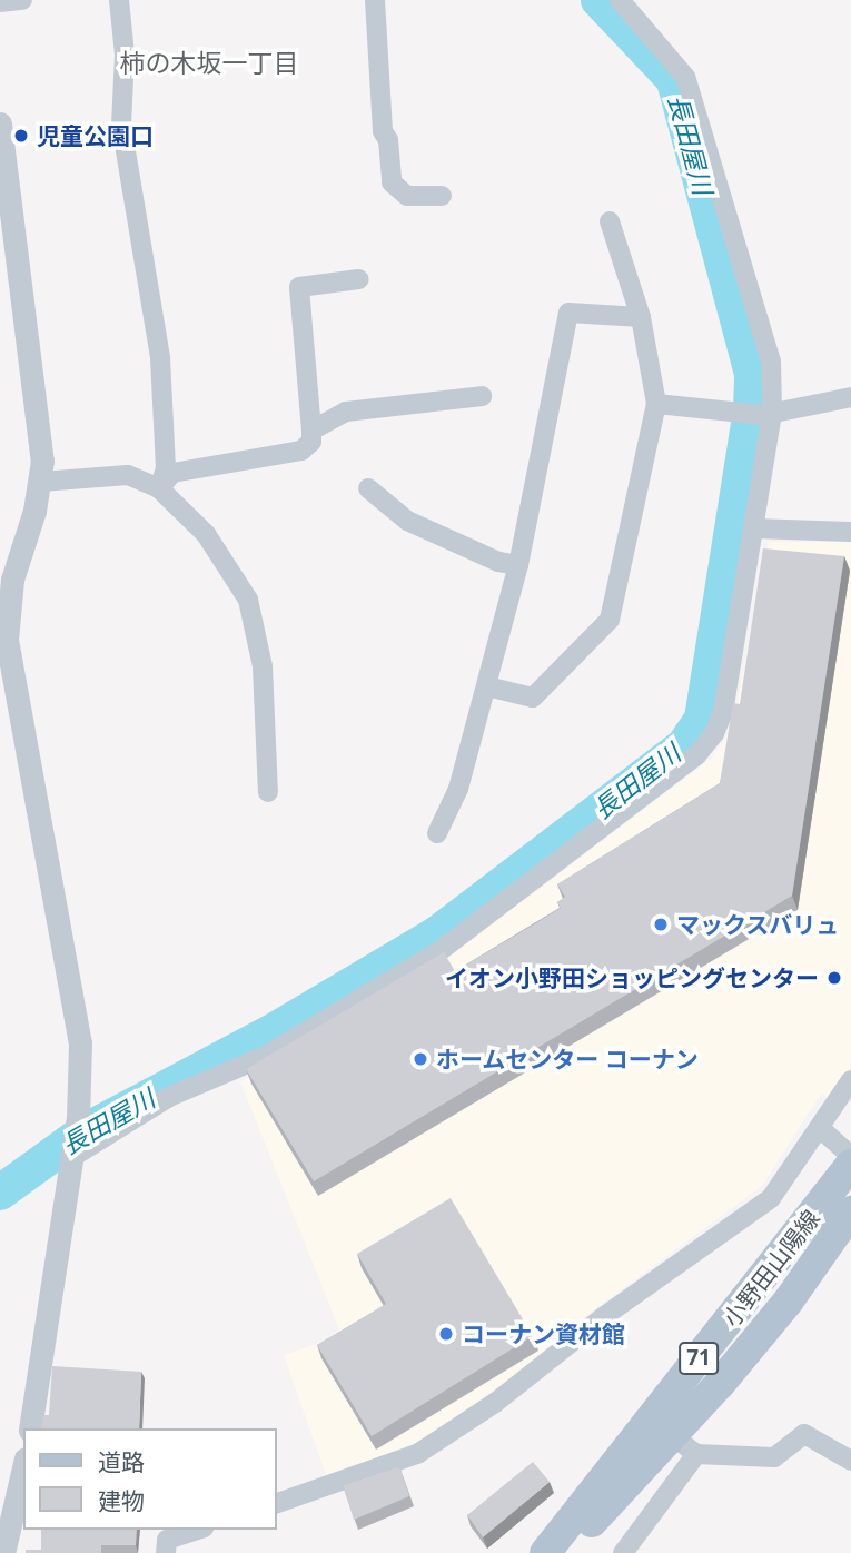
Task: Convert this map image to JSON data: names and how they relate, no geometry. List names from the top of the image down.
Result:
{
  "streets": {
    "main road": ["小野田山陽線", "71"]
  },
  "districts": ["柿の木坂一丁目"],
  "water": ["長田屋川"],
  "places": [
    "児童公園口",
    "マックスバリュ",
    "イオン小野田ショッピングセンター",
    "ホームセンター コーナン",
    "コーナン資材館"
  ],
  "legend": ["道路", "建物"]
}
